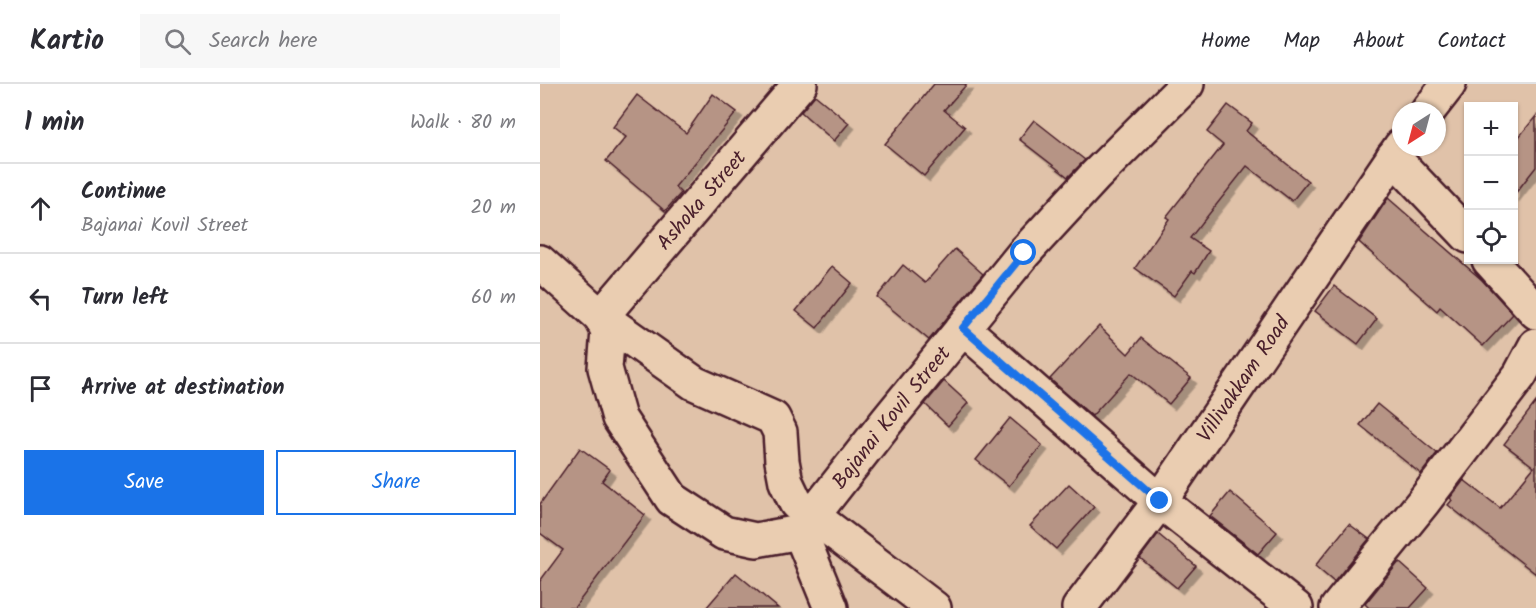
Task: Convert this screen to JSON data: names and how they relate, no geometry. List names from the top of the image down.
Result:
{
  "streets": {
    "street": ["Ashoka Street", "Villivakkam Road", "Bajanai Kovil Street"]
  },
  "north": "bottom left",
  "page": {
    "header": "Kartio",
    "search": "Search here",
    "nav": [
      "Home",
      "Map",
      "About",
      "Contact"
    ],
    "heading": ["1 min", "Walk · 80 m"],
    "map_buttons": ["+", "−"],
    "list": [
      ["Continue", "Bajanai Kovil Street", "20 m"],
      ["Turn left", "60 m"],
      "Arrive at destination"
    ],
    "buttons": ["Save", "Share"]
  }
}
